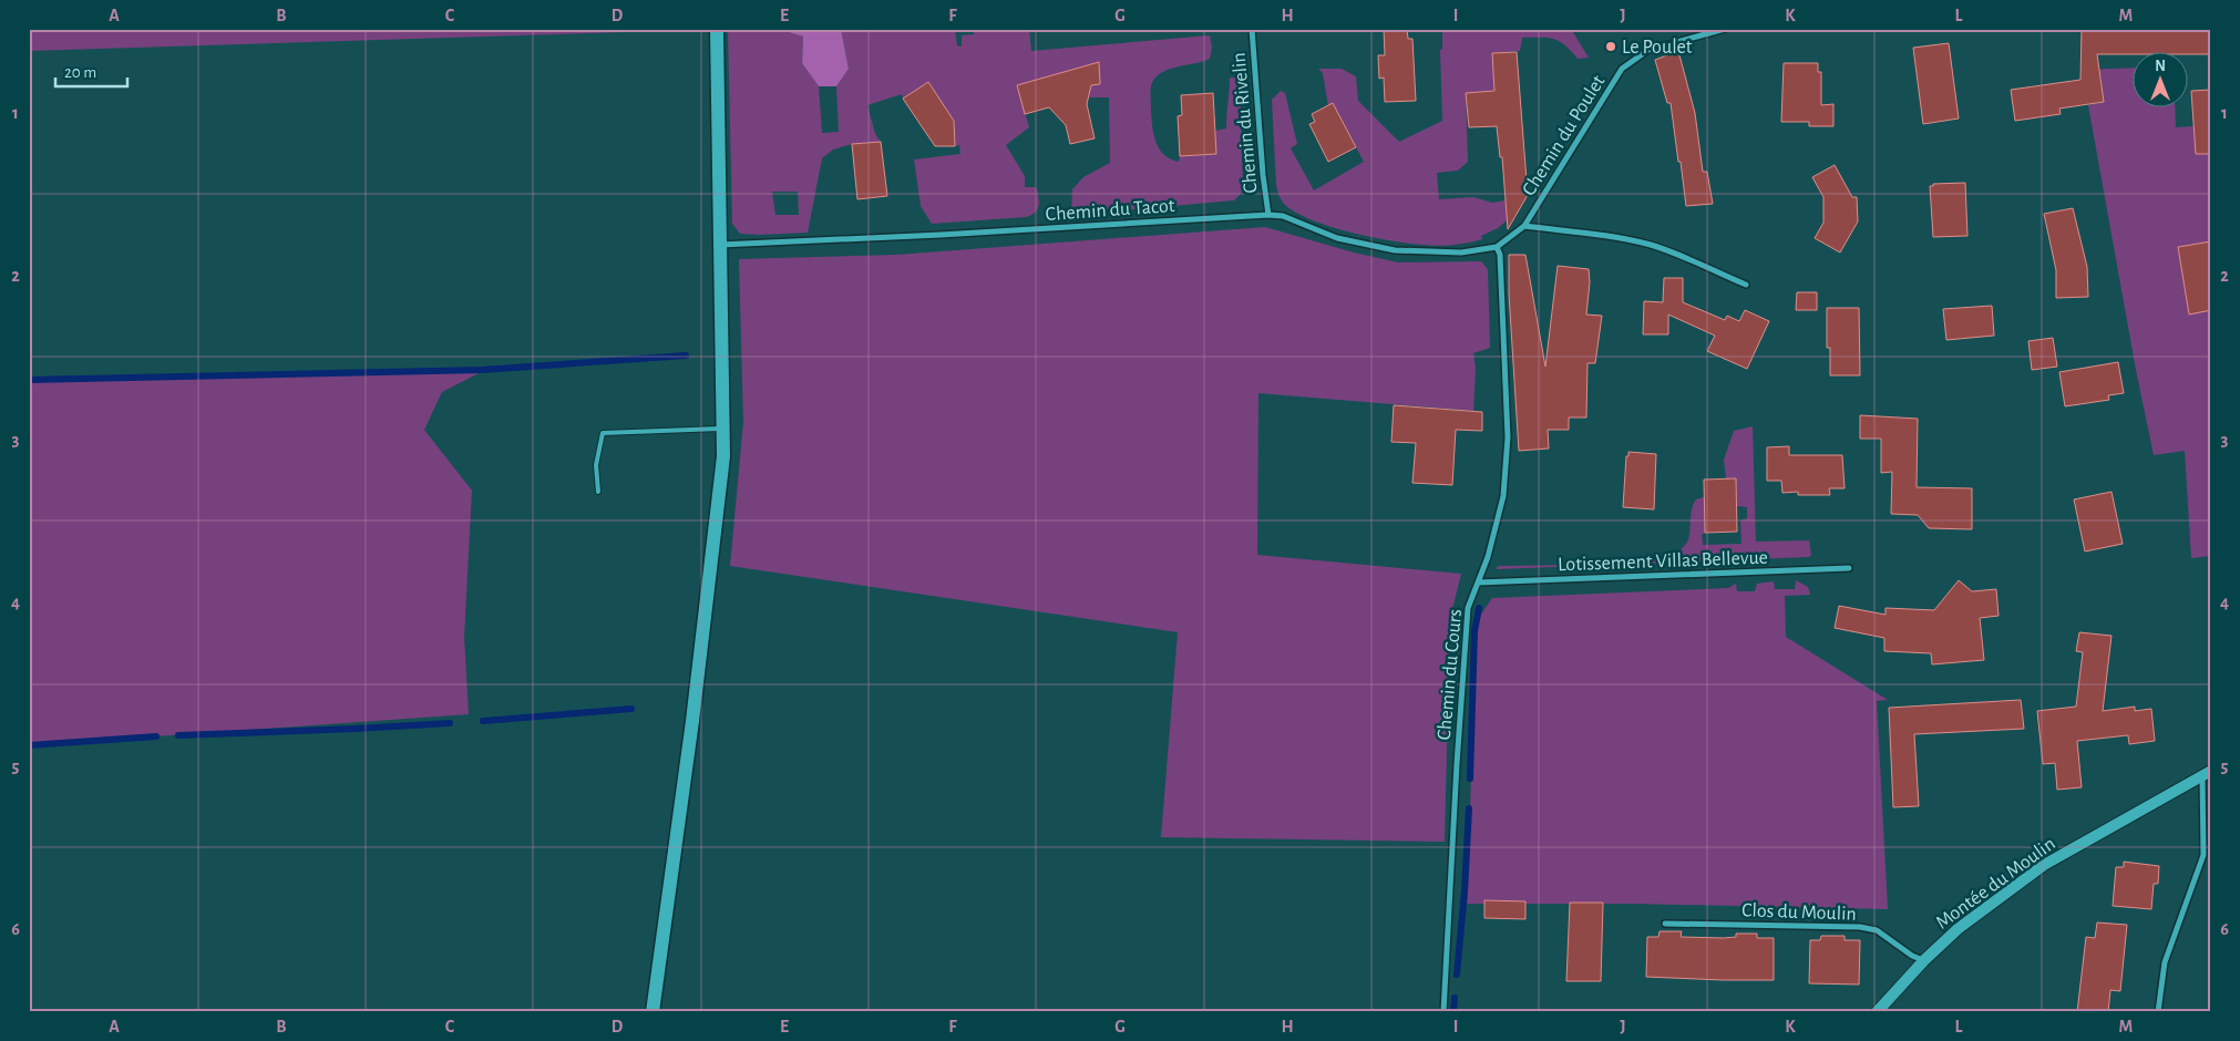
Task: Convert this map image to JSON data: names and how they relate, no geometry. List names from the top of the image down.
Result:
{
  "streets": {
    "street": [
      "Chemin du Rivelin",
      "Chemin du Poulet",
      "Chemin du Tacot",
      "Lotissement Villas Bellevue",
      "Chemin du Cours",
      "Montée du Moulin",
      "Clos du Moulin"
    ]
  },
  "crossings": [
    ["Chemin du Rivelin", "Chemin du Tacot"],
    ["Chemin du Poulet", "Chemin du Tacot"],
    ["Chemin du Poulet", "Chemin du Cours"],
    ["Chemin du Tacot", "Chemin du Cours"],
    ["Lotissement Villas Bellevue", "Chemin du Cours"],
    ["Montée du Moulin", "Clos du Moulin"]
  ],
  "places": ["Le Poulet"],
  "scale_bar": "20 m",
  "north": "top",
  "grid": {
    "columns": [
      "A",
      "B",
      "C",
      "D",
      "E",
      "F",
      "G",
      "H",
      "I",
      "J",
      "K",
      "L",
      "M"
    ],
    "rows": [
      "1",
      "2",
      "3",
      "4",
      "5",
      "6"
    ]
  }
}
